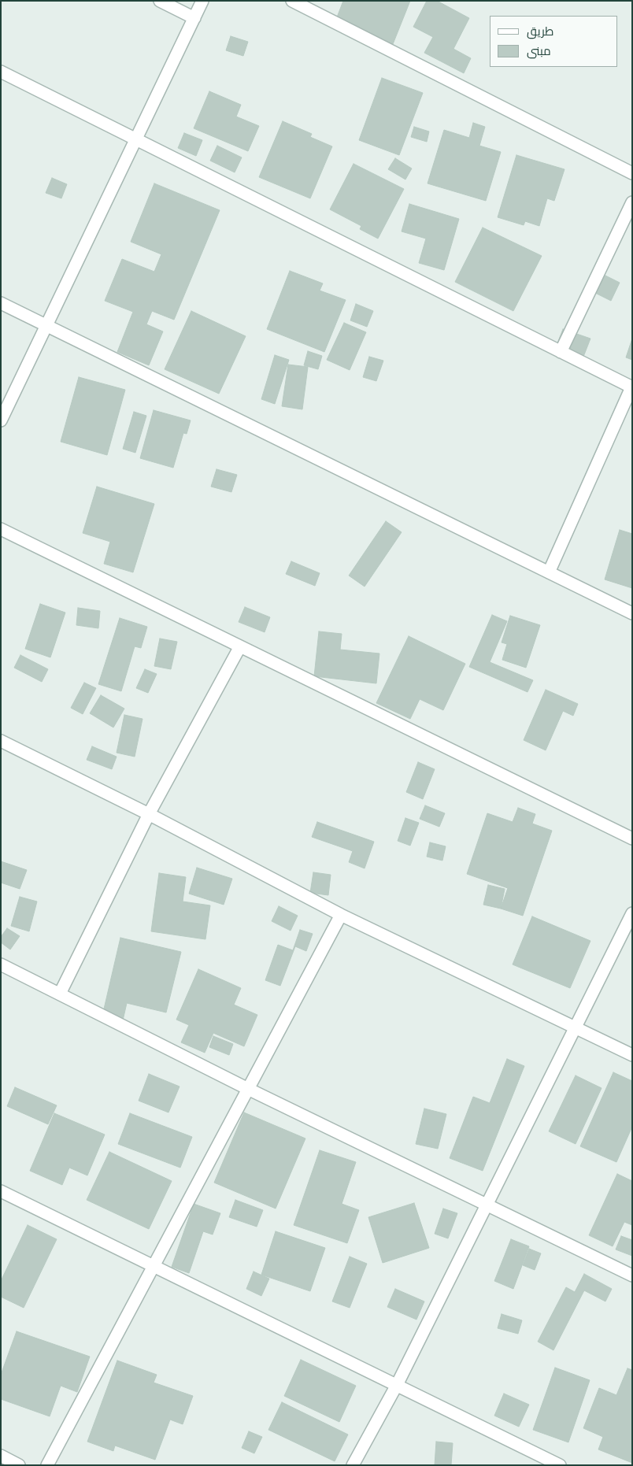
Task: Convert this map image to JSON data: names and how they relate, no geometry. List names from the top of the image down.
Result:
{
  "legend": ["طريق", "مبنى"]
}
